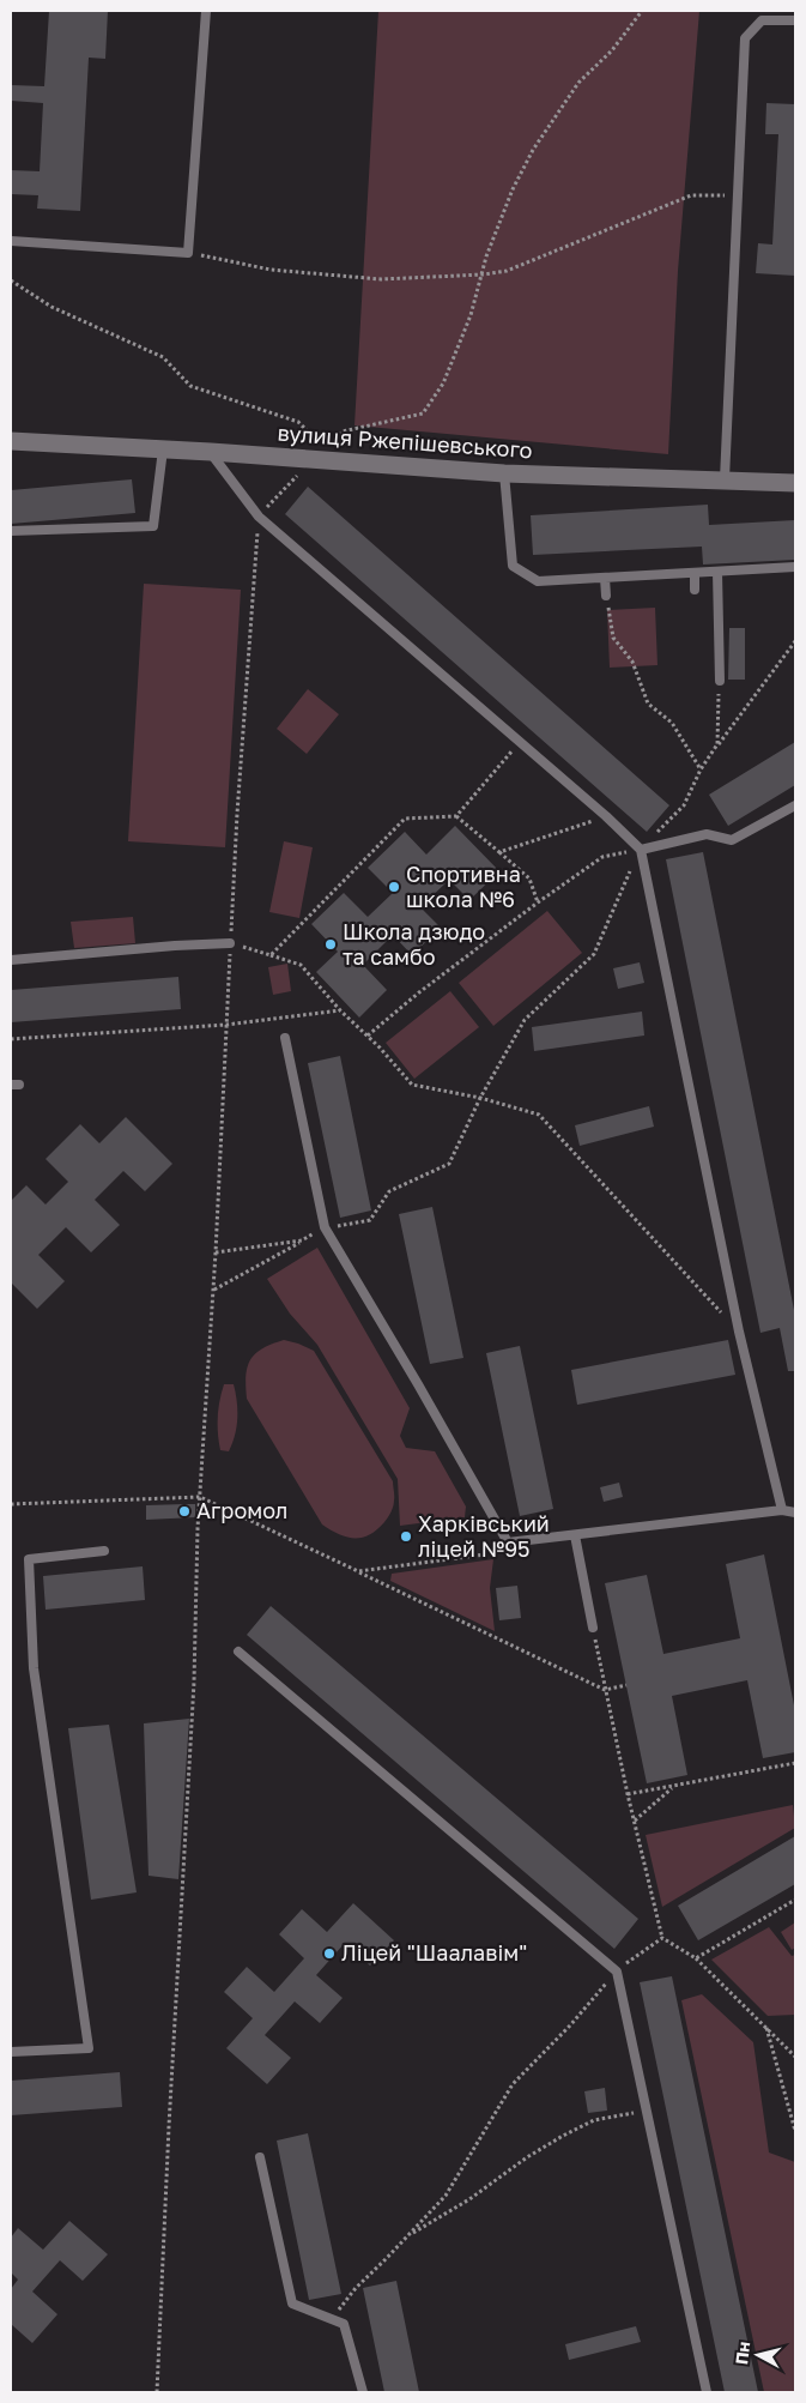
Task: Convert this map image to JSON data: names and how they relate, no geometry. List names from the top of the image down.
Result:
{
  "streets": {
    "street": ["вулиця Ржепішевського"]
  },
  "places": [
    "Спортивна школа №6",
    "Школа дзюдо та самбо",
    "Агромол",
    "Харківський ліцей №95",
    "Ліцей \"Шаалавім\""
  ],
  "north": "left"
}
